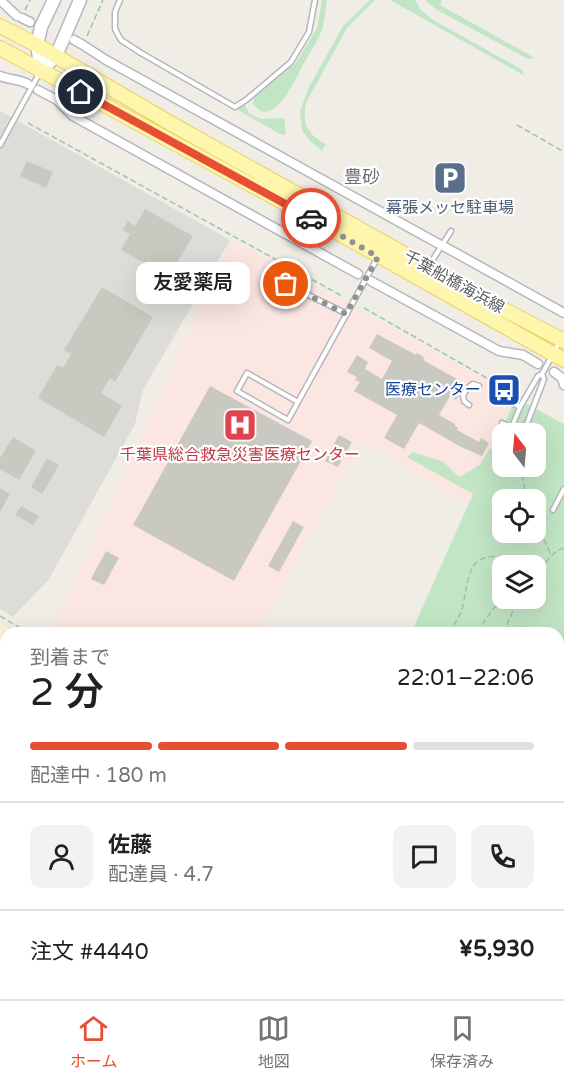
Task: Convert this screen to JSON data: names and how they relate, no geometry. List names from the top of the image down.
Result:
{
  "streets": {
    "main road": ["千葉船橋海浜線"]
  },
  "districts": ["豊砂"],
  "places": {
    "parking": ["幕張メッセ駐車場"],
    "other": ["友愛薬局"],
    "bus stop": ["医療センター"],
    "hospital": ["千葉県総合救急災害医療センター"]
  },
  "north": "top",
  "page": {
    "bubble": "友愛薬局",
    "heading": ["2 分", "到着まで", "22:01–22:06"],
    "panel": [
      "佐藤",
      "配達員 · 4.7",
      "注文 #4440",
      "¥5,930"
    ],
    "bar": "配達中 · 180 m",
    "tabs": ["ホーム", "地図", "保存済み"]
  }
}
